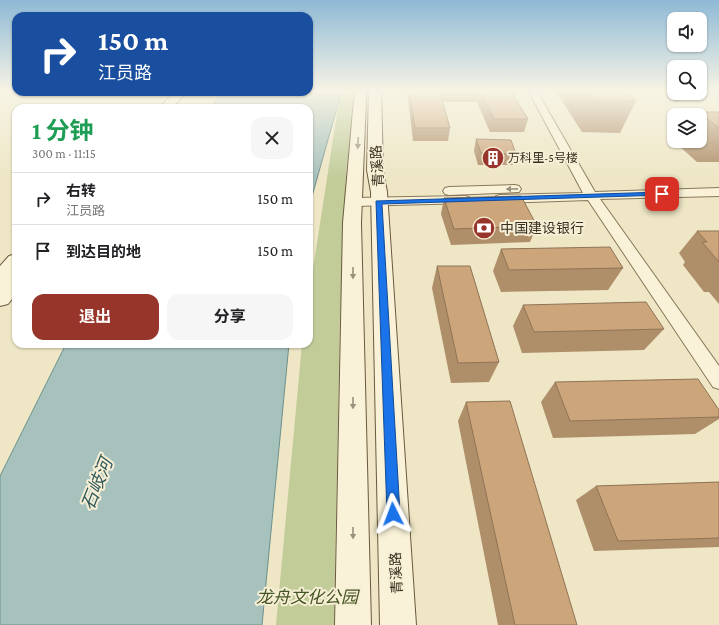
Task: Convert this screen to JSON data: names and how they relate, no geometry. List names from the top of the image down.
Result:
{
  "streets": {
    "main road": ["青溪路"]
  },
  "water": ["石岐河"],
  "parks": ["龙舟文化公园"],
  "places": {
    "building": ["万科里-5号楼"],
    "bank": ["中国建设银行"]
  },
  "page": {
    "turn": ["150 m", "江员路"],
    "heading": ["1 分钟", "300 m · 11:15"],
    "list": [
      {
        "name": "右转",
        "note": "江员路",
        "value": "150 m"
      },
      {
        "name": "到达目的地",
        "value": "150 m"
      }
    ],
    "buttons": ["退出", "分享"]
  }
}
